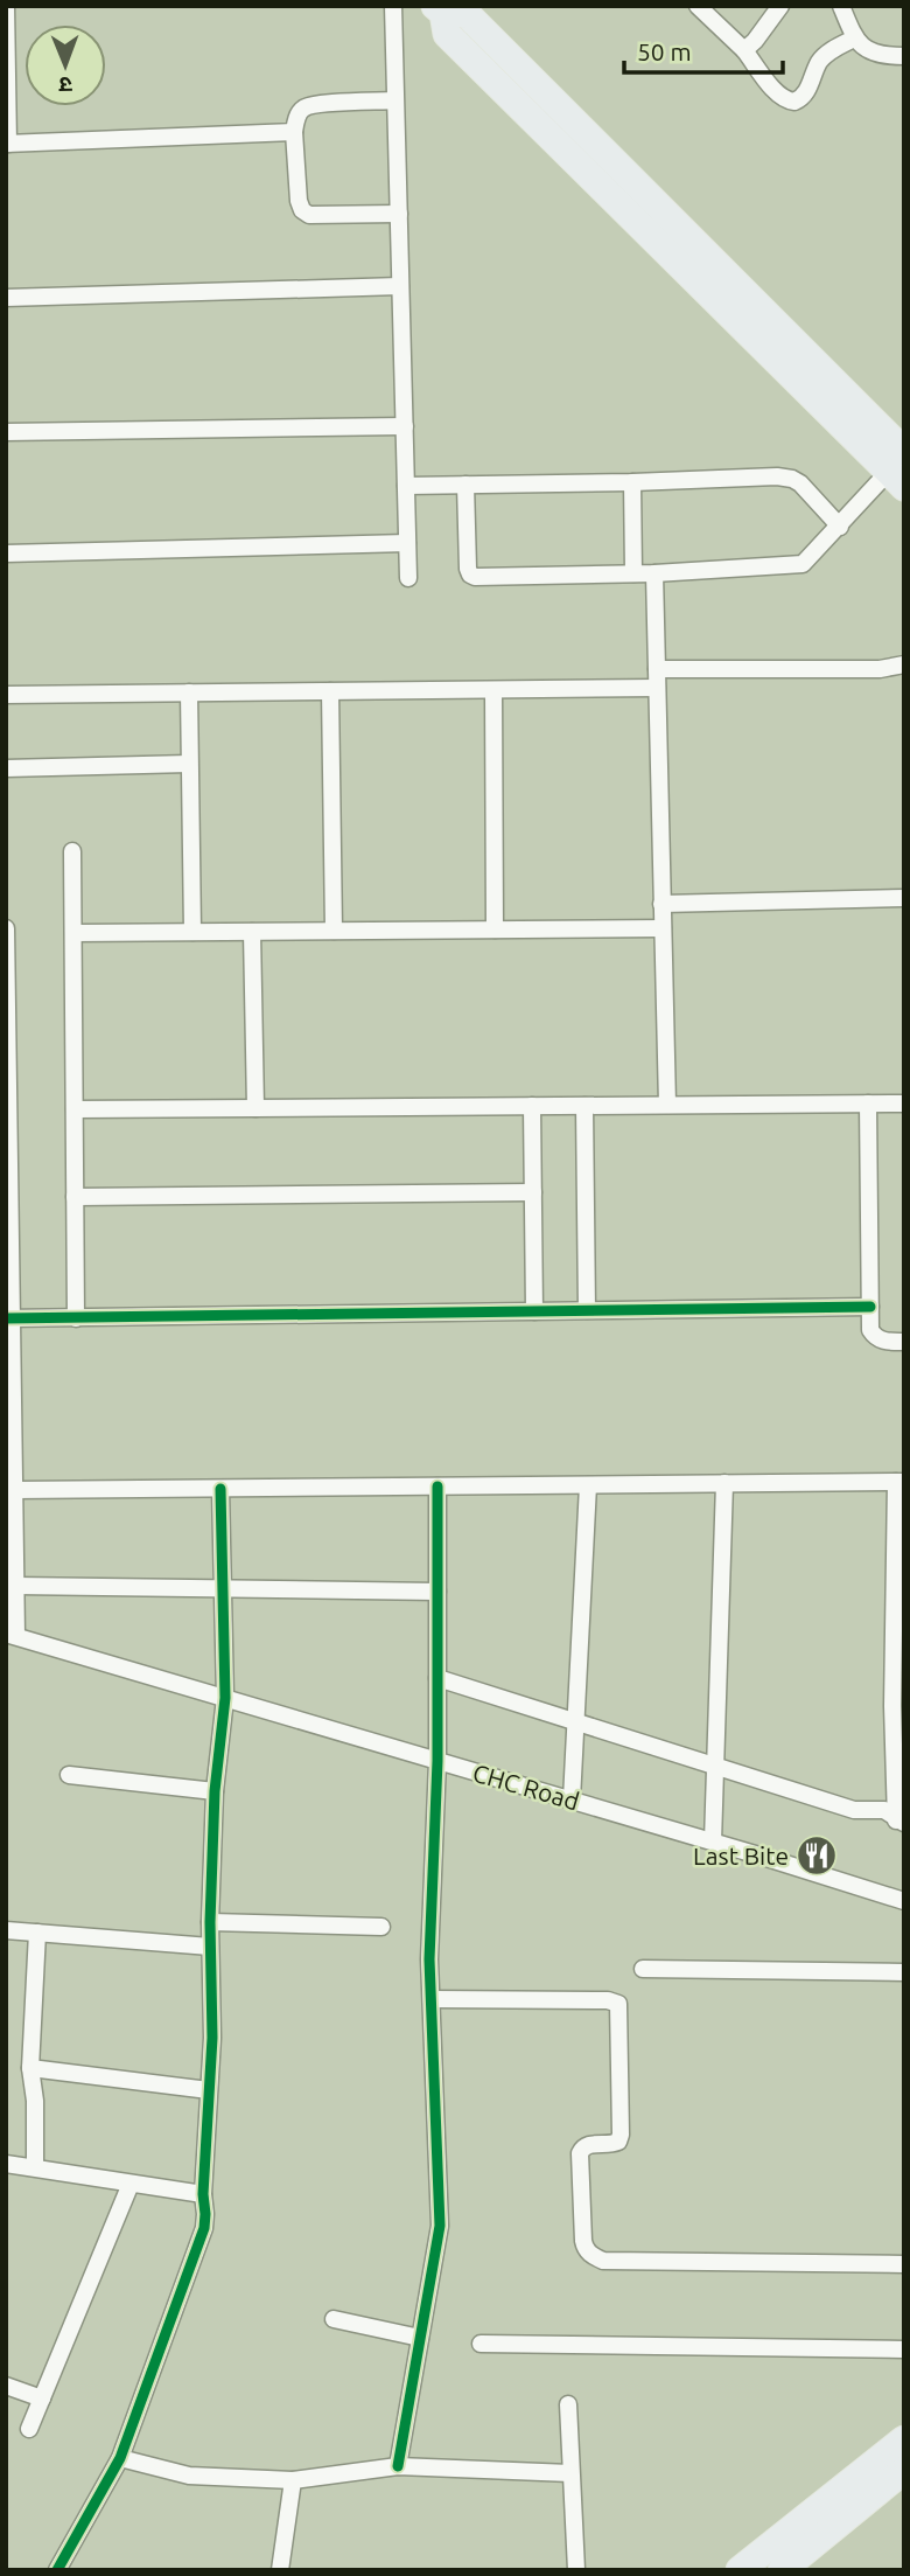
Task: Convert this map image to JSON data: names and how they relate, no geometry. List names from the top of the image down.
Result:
{
  "streets": {
    "street": ["CHC Road"]
  },
  "places": {
    "restaurant": ["Last Bite"]
  },
  "scale_bar": "50 m",
  "north": "bottom"
}
